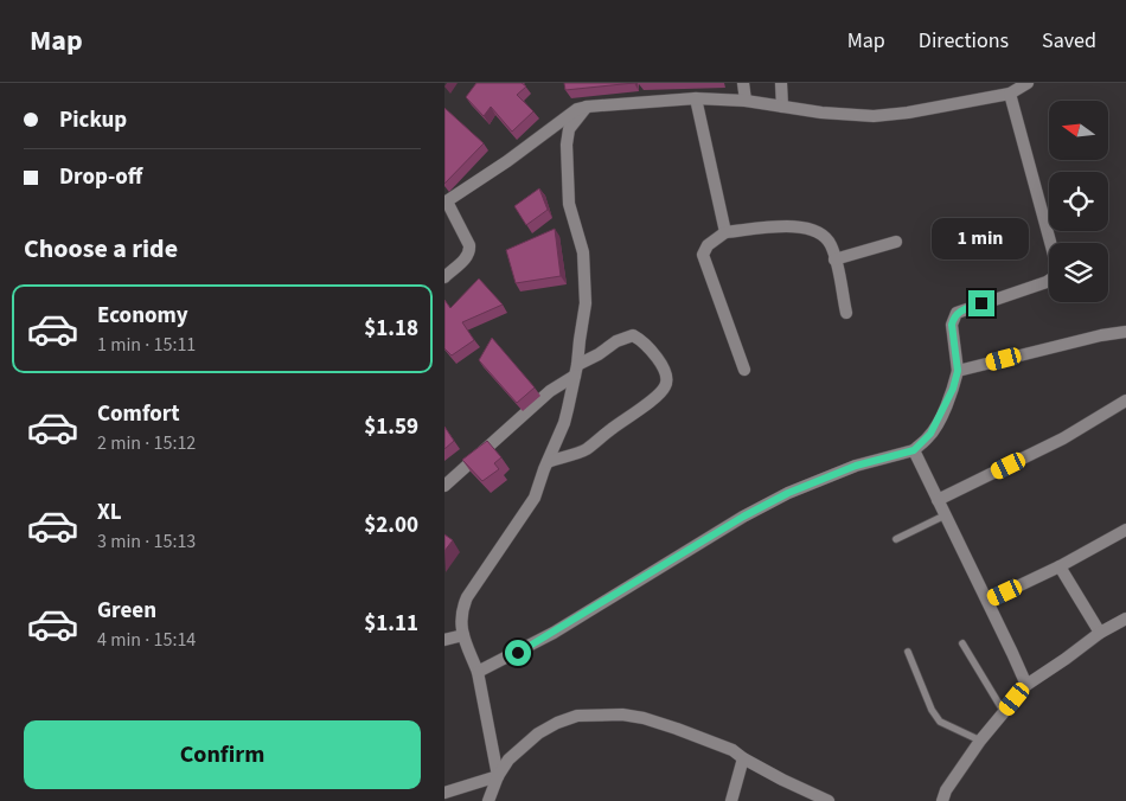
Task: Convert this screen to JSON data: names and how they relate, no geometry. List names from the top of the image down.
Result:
{
  "north": "left",
  "page": {
    "header": "Map",
    "nav": ["Map", "Directions", "Saved"],
    "banner": ["Pickup", "Drop-off"],
    "heading": "Choose a ride",
    "bubble": "1 min",
    "list": [
      {
        "name": "Economy",
        "note": "1 min · 15:11",
        "value": "$1.18"
      },
      {
        "name": "Comfort",
        "note": "2 min · 15:12",
        "value": "$1.59"
      },
      {
        "name": "XL",
        "note": "3 min · 15:13",
        "value": "$2.00"
      },
      {
        "name": "Green",
        "note": "4 min · 15:14",
        "value": "$1.11"
      }
    ],
    "buttons": "Confirm"
  }
}
